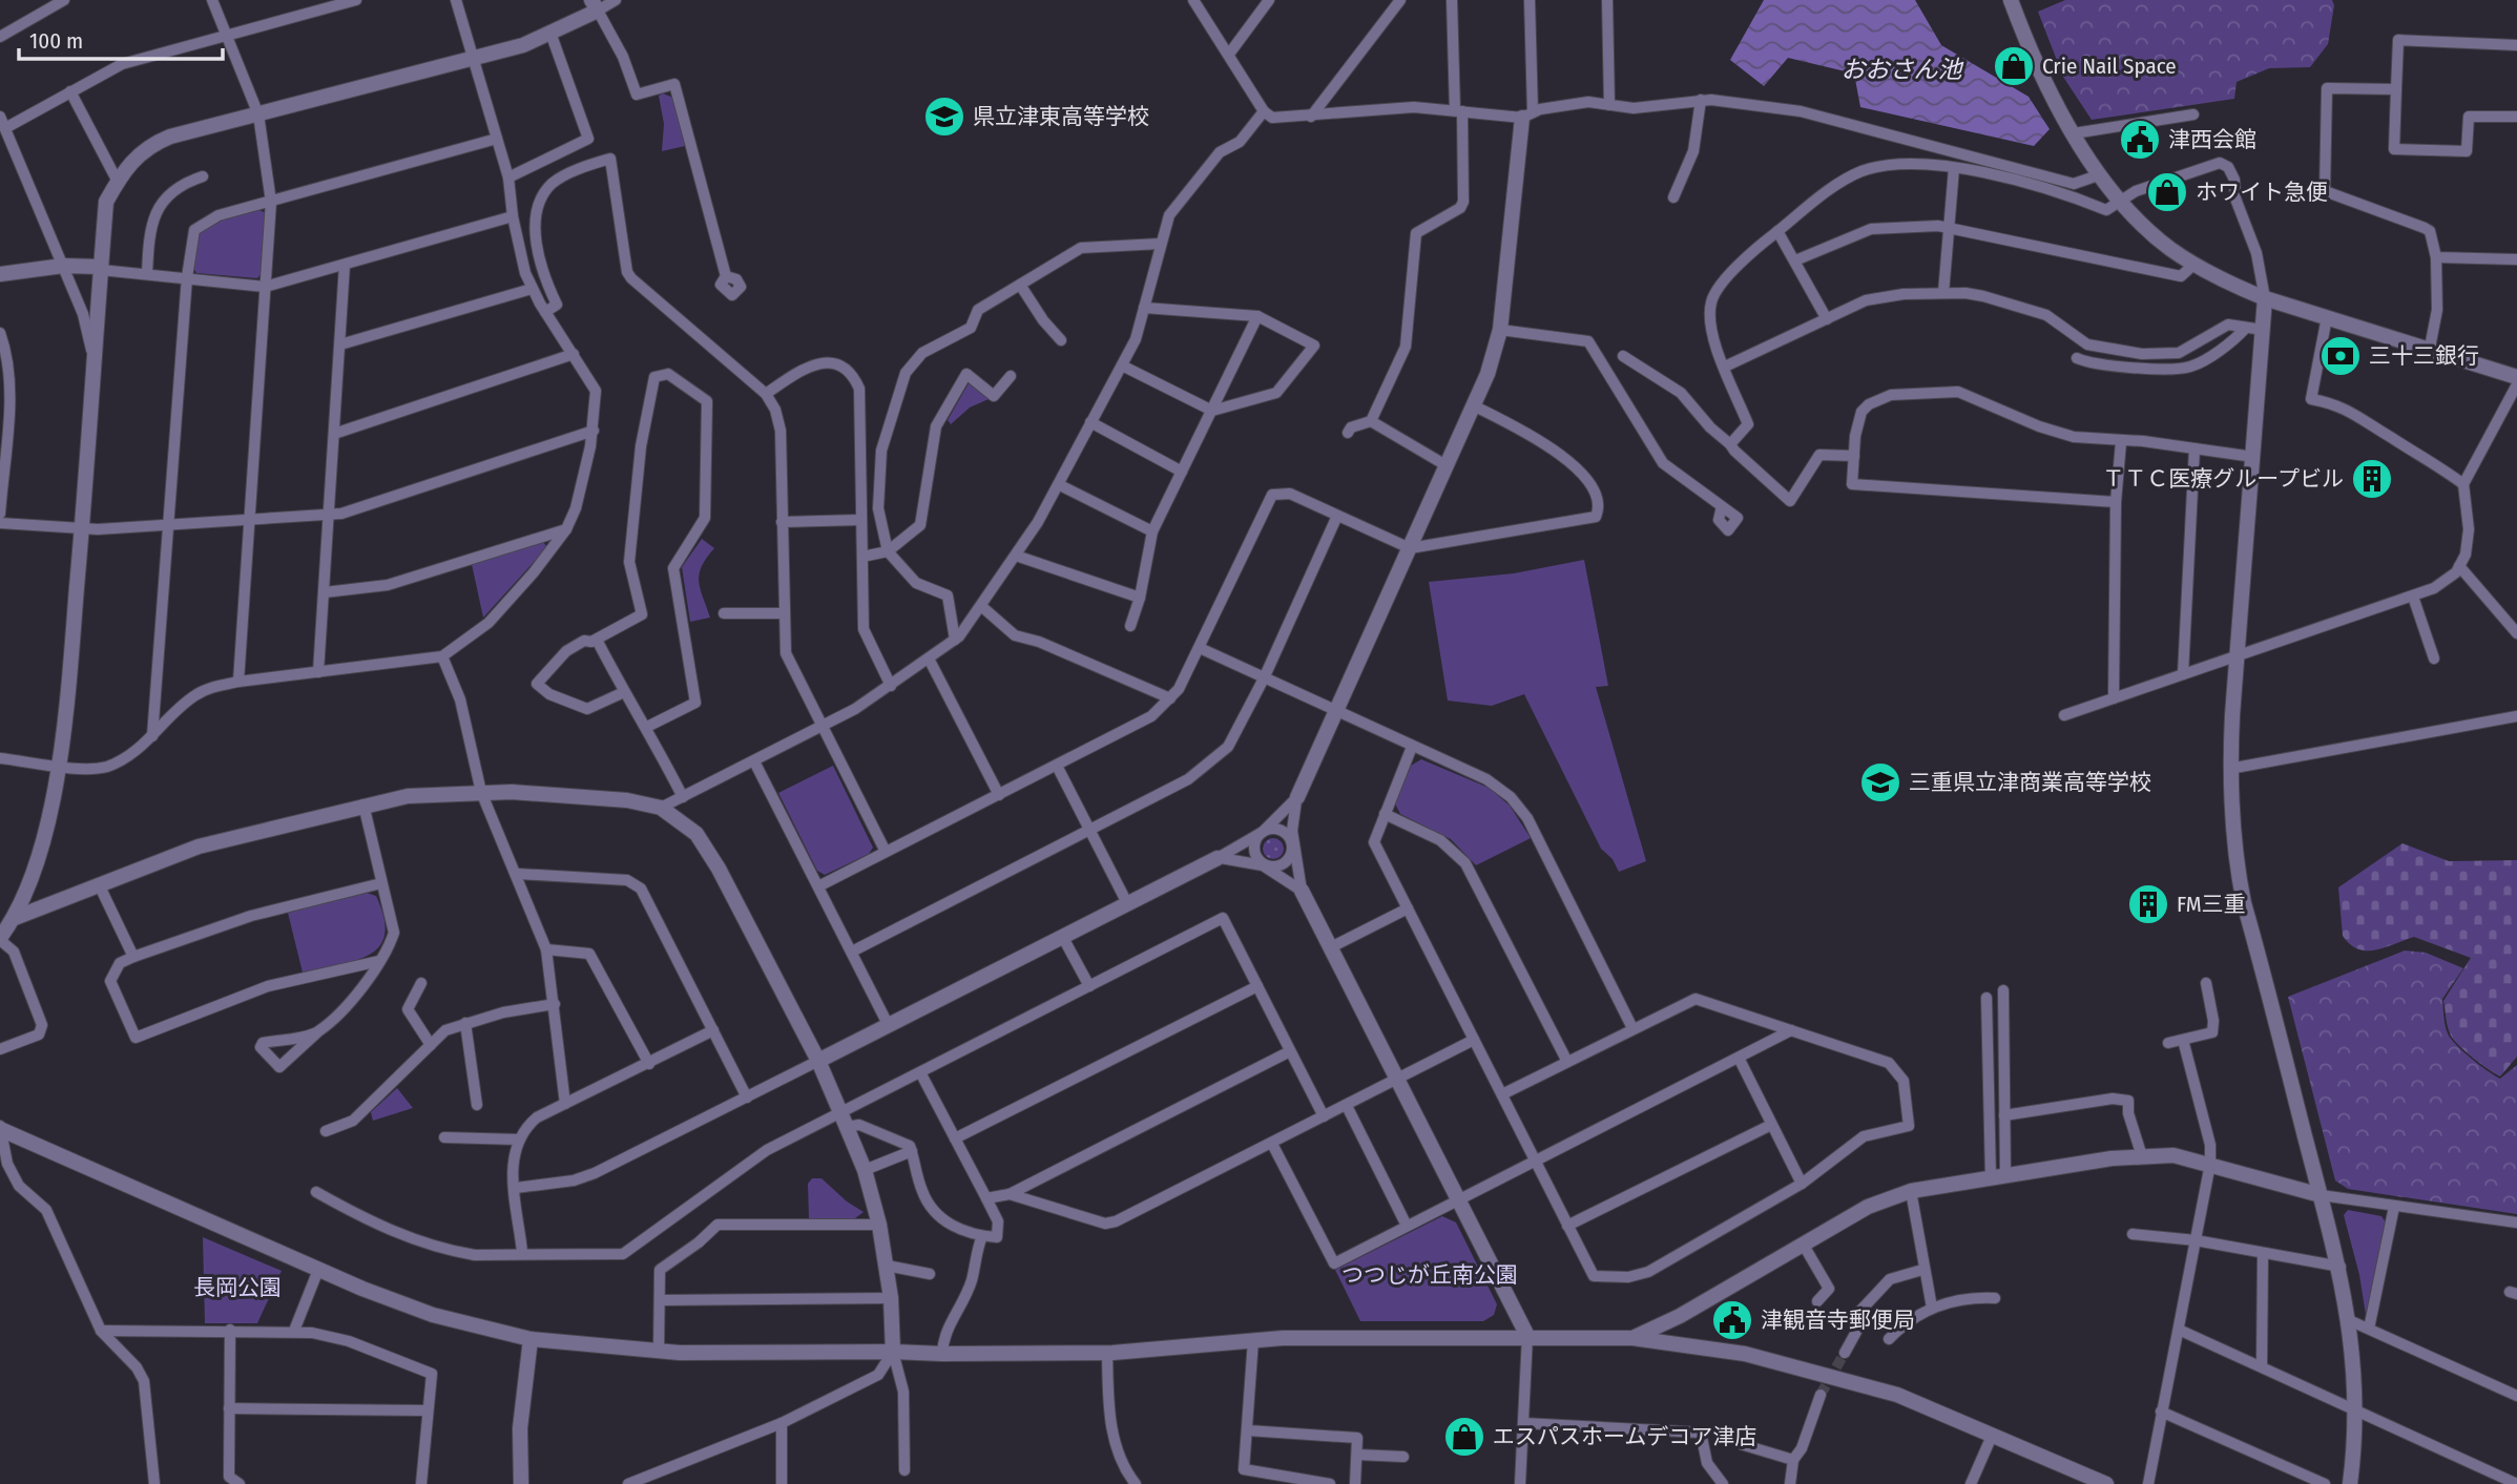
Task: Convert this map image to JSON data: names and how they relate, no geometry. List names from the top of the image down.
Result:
{
  "water": ["おおさん池"],
  "parks": ["つつじが丘南公園", "長岡公園"],
  "places": {
    "shop": ["Crie Nail Space", "ホワイト急便", "エスパスホームデコア津店"],
    "school or university": ["県立津東高等学校", "三重県立津商業高等学校"],
    "public building": ["津西会館", "津観音寺郵便局"],
    "bank": ["三十三銀行"],
    "building": ["ＴＴＣ医療グループビル", "FM三重"]
  },
  "scale_bar": "100 m"
}
